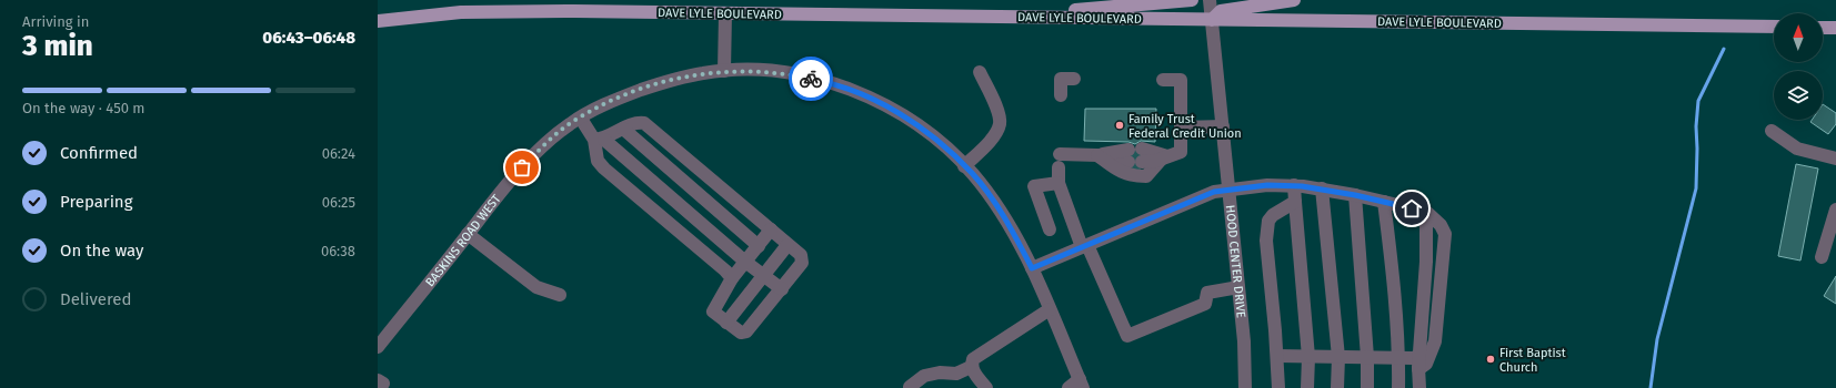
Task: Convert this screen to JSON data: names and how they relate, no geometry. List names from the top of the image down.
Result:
{
  "streets": {
    "main road": ["DAVE LYLE BOULEVARD"],
    "street": ["BASKINS ROAD WEST", "HOOD CENTER DRIVE"]
  },
  "crossings": [
    ["DAVE LYLE BOULEVARD", "HOOD CENTER DRIVE"]
  ],
  "places": ["Family Trust Federal Credit Union", "First Baptist Church"],
  "north": "top",
  "page": {
    "heading": ["3 min", "Arriving in", "06:43–06:48"],
    "bar": "On the way · 450 m",
    "list": [
      ["Confirmed", "06:24"],
      ["Preparing", "06:25"],
      ["On the way", "06:38"],
      "Delivered"
    ]
  }
}
